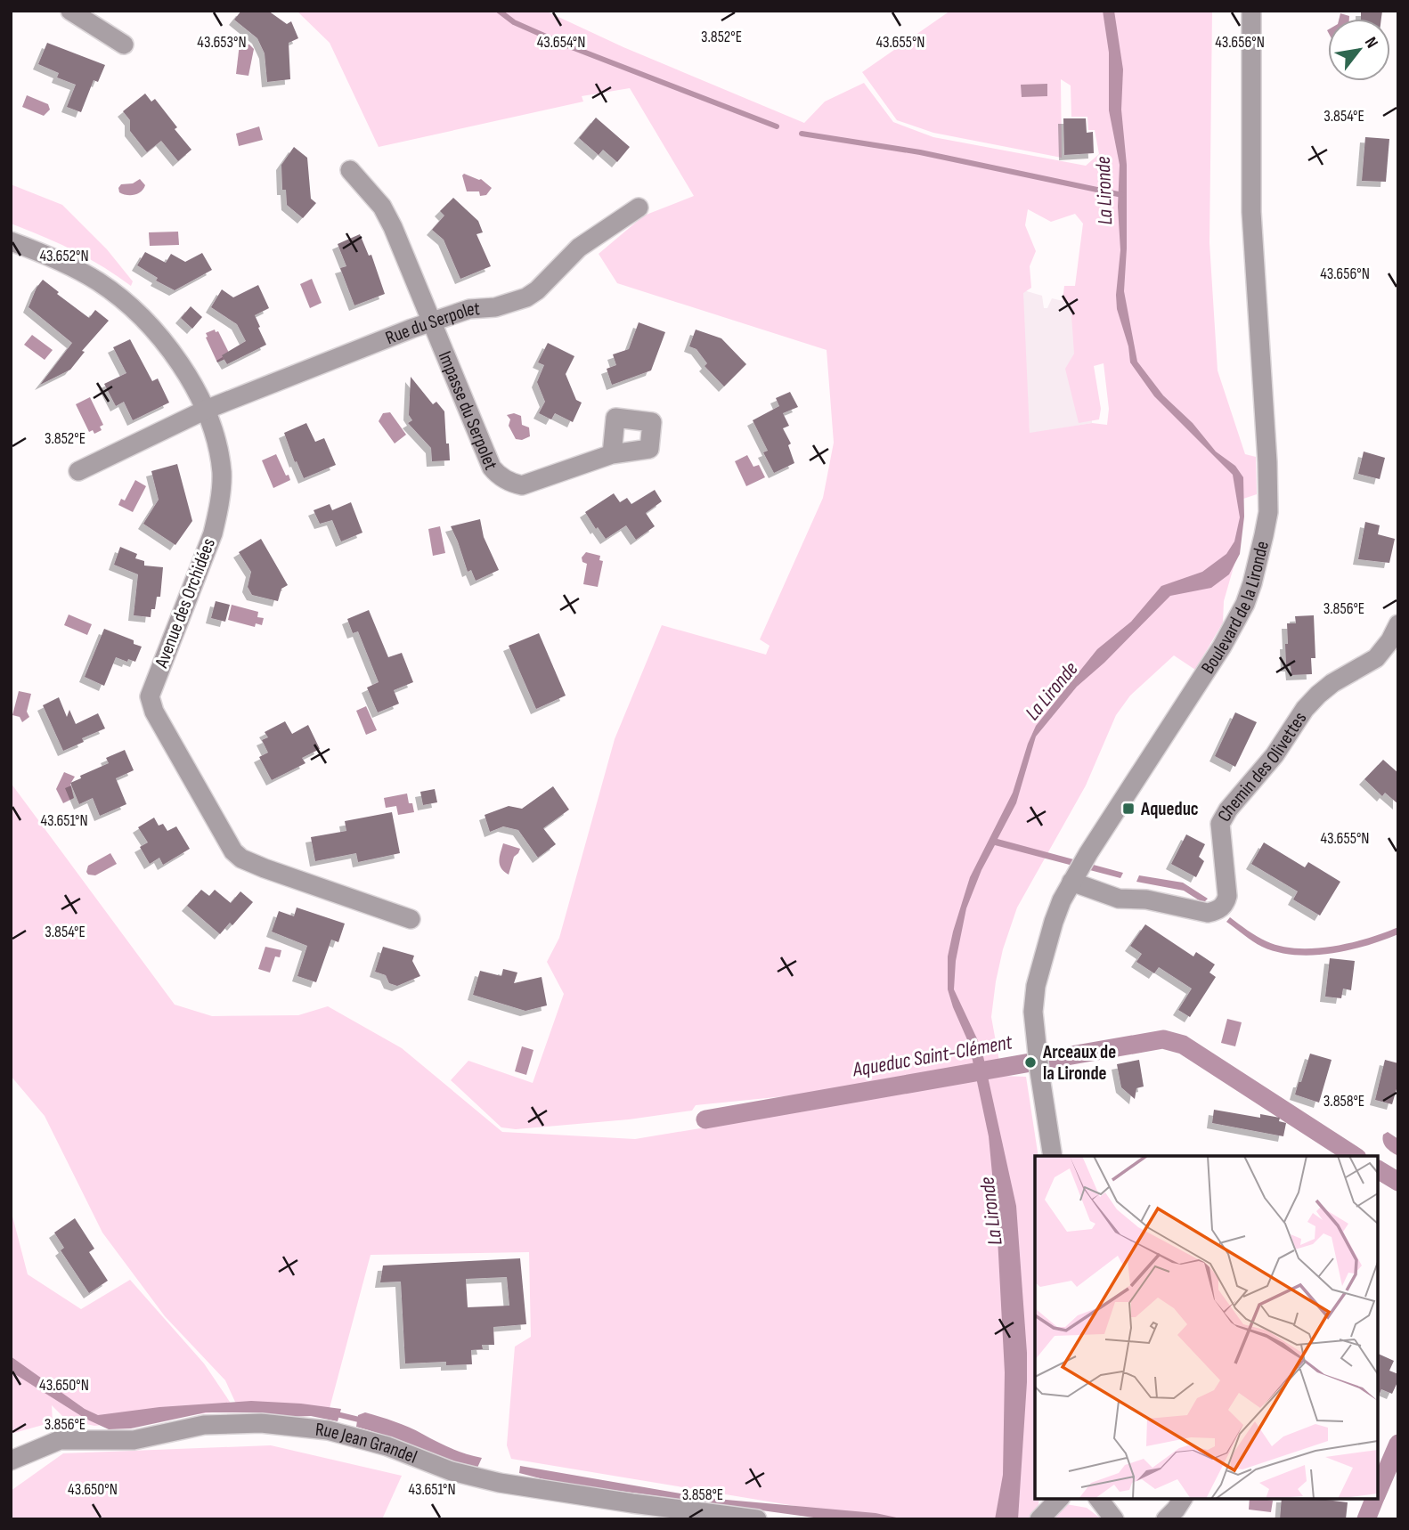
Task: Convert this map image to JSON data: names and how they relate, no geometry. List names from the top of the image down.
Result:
{
  "streets": {
    "street": [
      "Rue du Serpolet",
      "Impasse du Serpolet",
      "Avenue des Orchidées",
      "Boulevard de la Lironde",
      "Chemin des Olivettes",
      "Rue Jean Grandel"
    ]
  },
  "crossings": [
    ["Rue du Serpolet", "Impasse du Serpolet"],
    ["Rue du Serpolet", "Avenue des Orchidées"],
    ["Boulevard de la Lironde", "Chemin des Olivettes"]
  ],
  "water": ["La Lironde", "Aqueduc Saint-Clément"],
  "places": {
    "transit": ["Aqueduc"],
    "other": ["Arceaux de la Lironde"]
  },
  "north": "top right",
  "coordinates": [
    "3.852°E",
    "43.653°N",
    "43.654°N",
    "43.655°N",
    "43.656°N",
    "3.854°E",
    "43.652°N",
    "3.856°E",
    "43.651°N",
    "3.858°E",
    "43.650°N"
  ]
}
